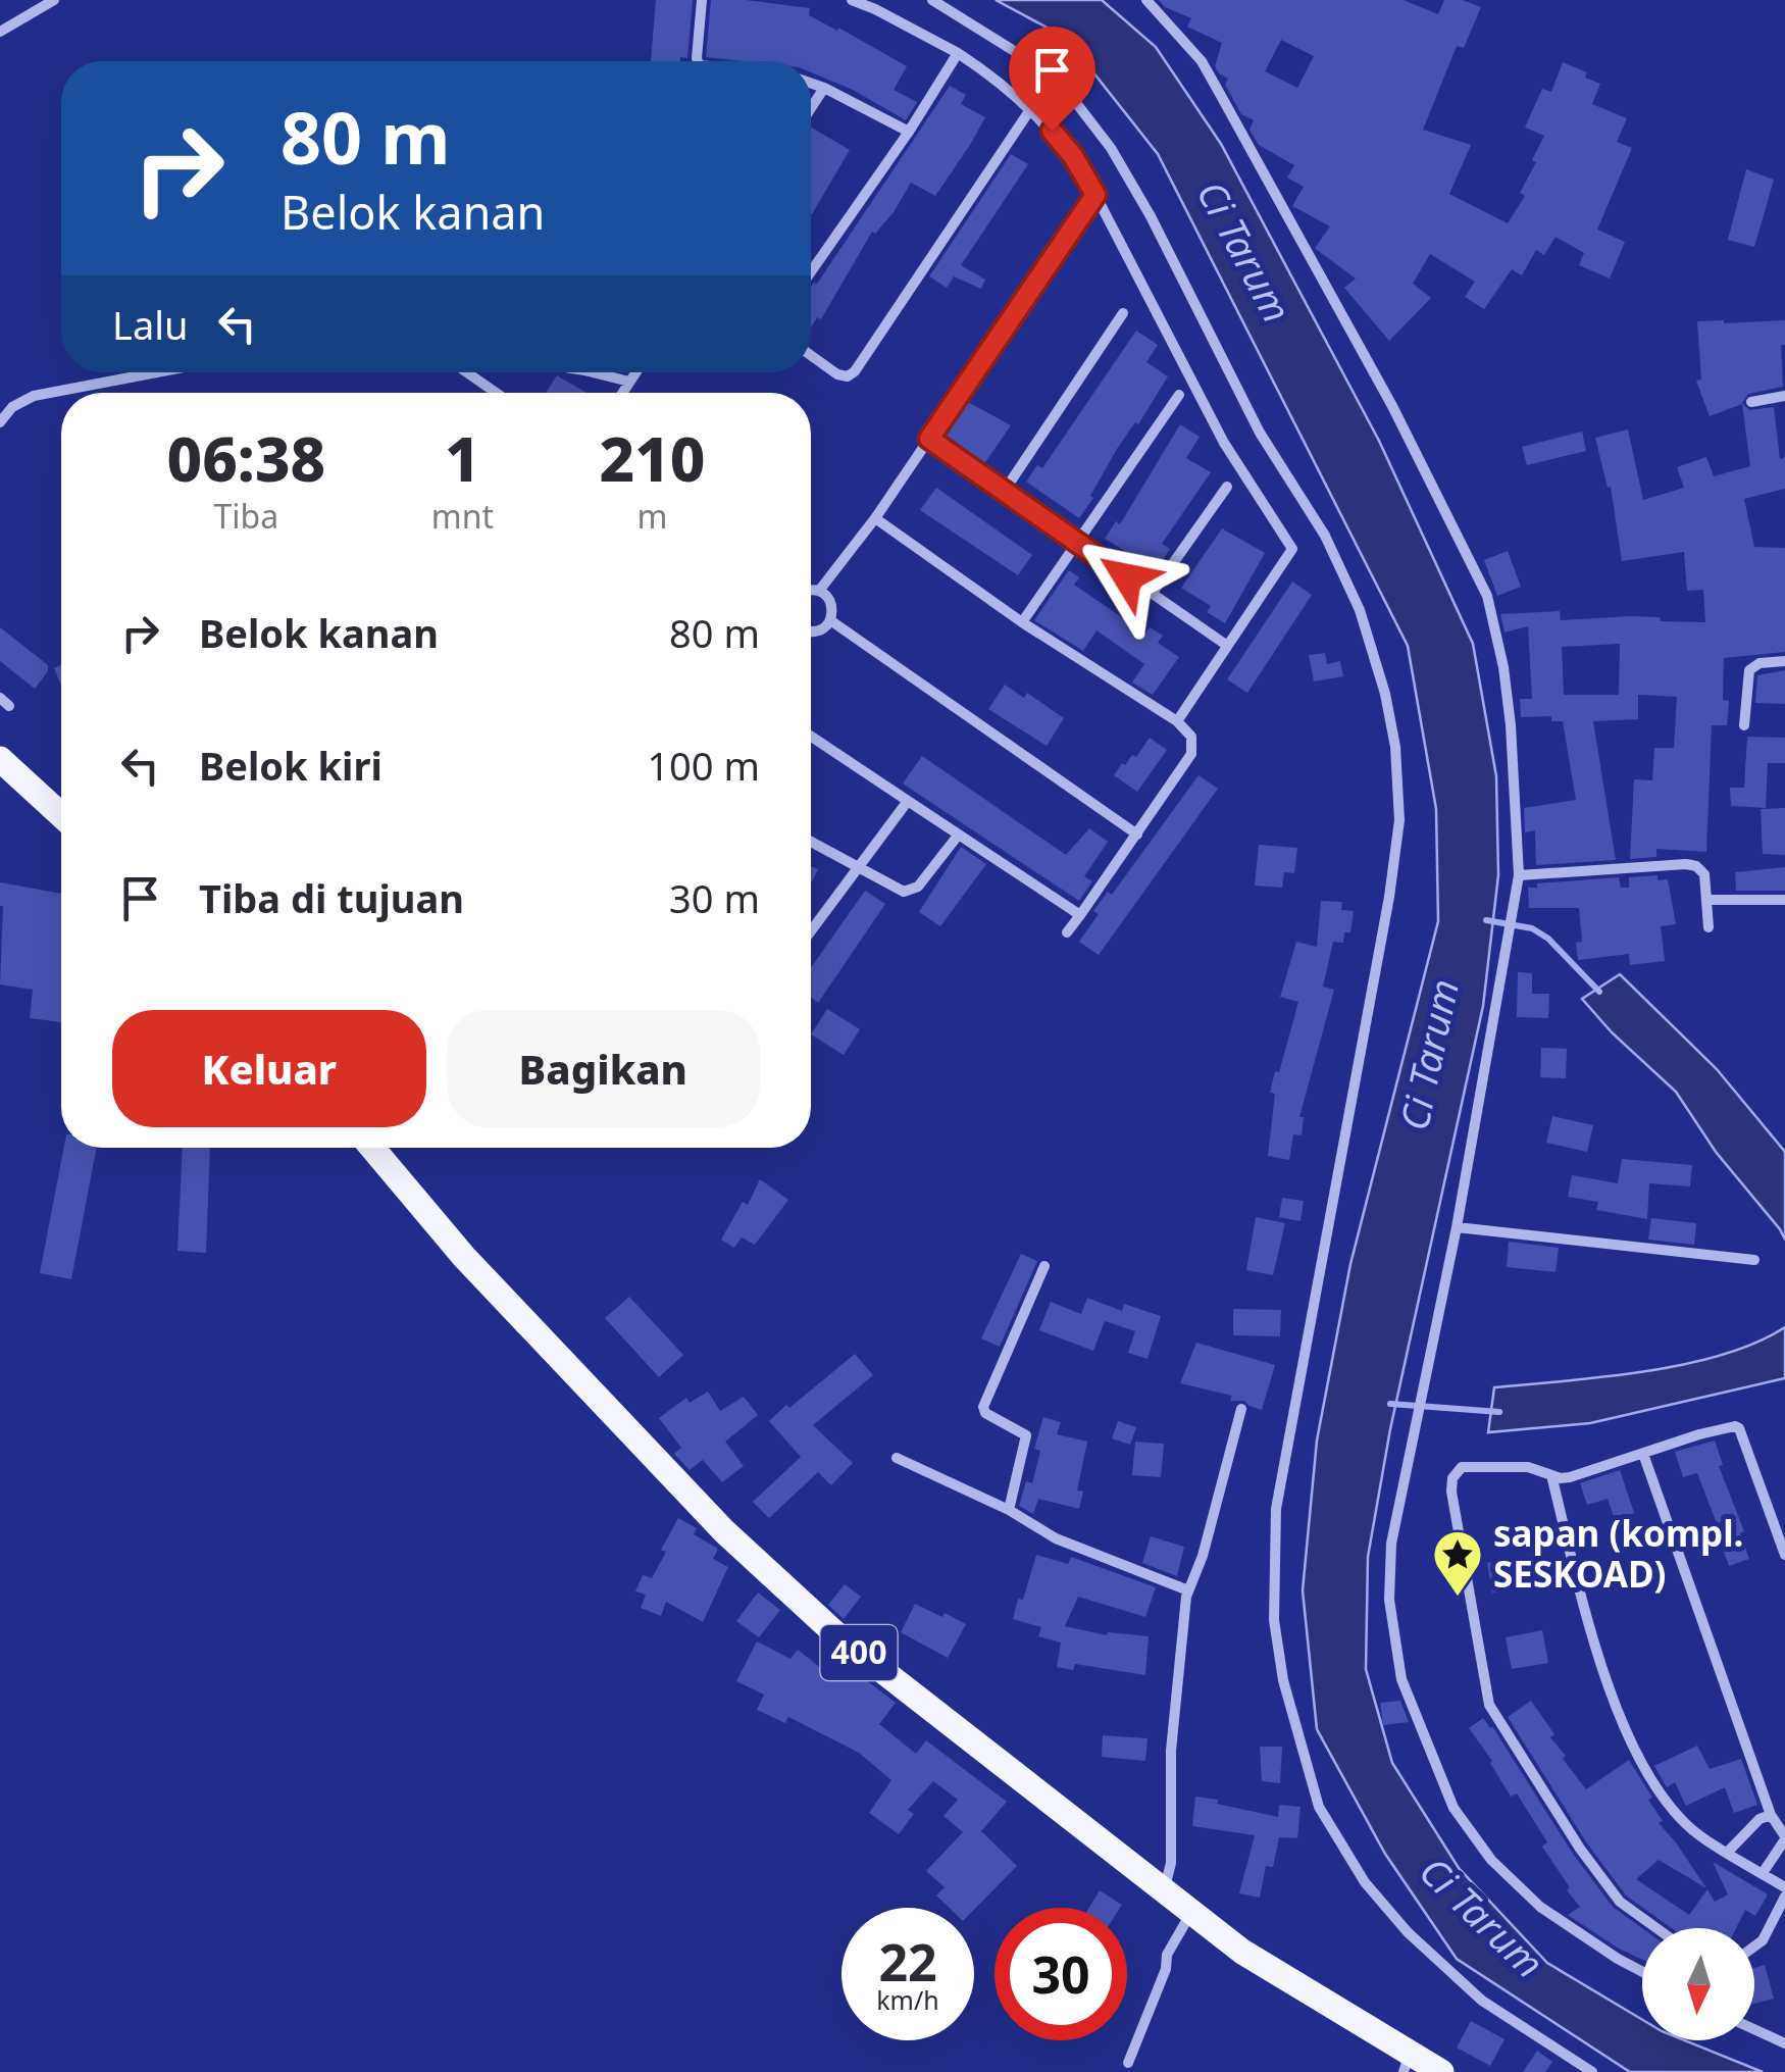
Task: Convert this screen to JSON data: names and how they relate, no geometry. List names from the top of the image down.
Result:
{
  "streets": {
    "main road": ["400"]
  },
  "water": ["Ci Tarum"],
  "places": {
    "place": ["sapan (kompl. SESKOAD)"]
  },
  "north": "bottom",
  "page": {
    "turn": ["80 m", "Belok kanan"],
    "then": "Lalu",
    "eta": [
      "06:38",
      "Tiba",
      "1",
      "mnt",
      "210",
      "m"
    ],
    "list": [
      {
        "name": "Belok kanan",
        "value": "80 m"
      },
      {
        "name": "Belok kiri",
        "value": "100 m"
      },
      {
        "name": "Tiba di tujuan",
        "value": "30 m"
      }
    ],
    "buttons": ["Keluar", "Bagikan"],
    "speed": "22 km/h",
    "limit": "30"
  }
}
